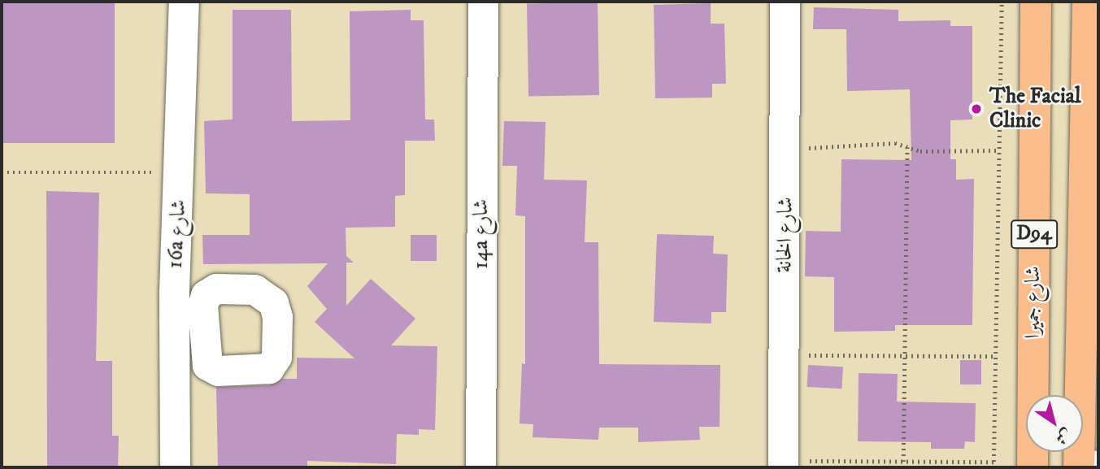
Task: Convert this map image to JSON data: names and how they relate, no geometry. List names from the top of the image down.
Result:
{
  "streets": {
    "main road": ["D94", "شارع جميرا"],
    "street": ["16a شارع", "14a شارع", "شارع الخانة"]
  },
  "places": ["The Facial Clinic"],
  "north": "bottom right"
}
